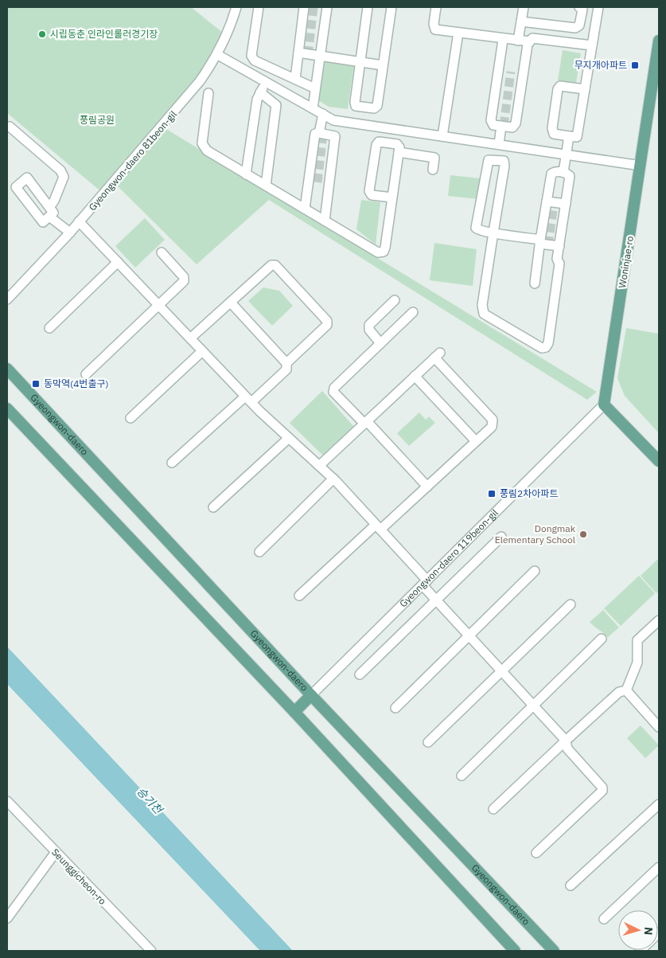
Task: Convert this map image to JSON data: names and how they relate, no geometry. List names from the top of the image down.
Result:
{
  "streets": {
    "main road": ["Woninjae-ro", "Gyeongwon-daero", "Gyeongwon-daero 119beon-gil"],
    "street": ["Gyeongwon-daero 81beon-gil", "Seunggicheon-ro"]
  },
  "crossings": [
    ["Woninjae-ro", "Gyeongwon-daero 119beon-gil"],
    ["Gyeongwon-daero", "Gyeongwon-daero 119beon-gil"]
  ],
  "water": ["승기천"],
  "parks": ["풍림공원"],
  "places": {
    "other": ["시립동춘 인라인롤러경기장", "Dongmak Elementary School"],
    "transit": ["무지개아파트", "동막역(4번출구)", "풍림2차아파트"]
  },
  "north": "right"
}
